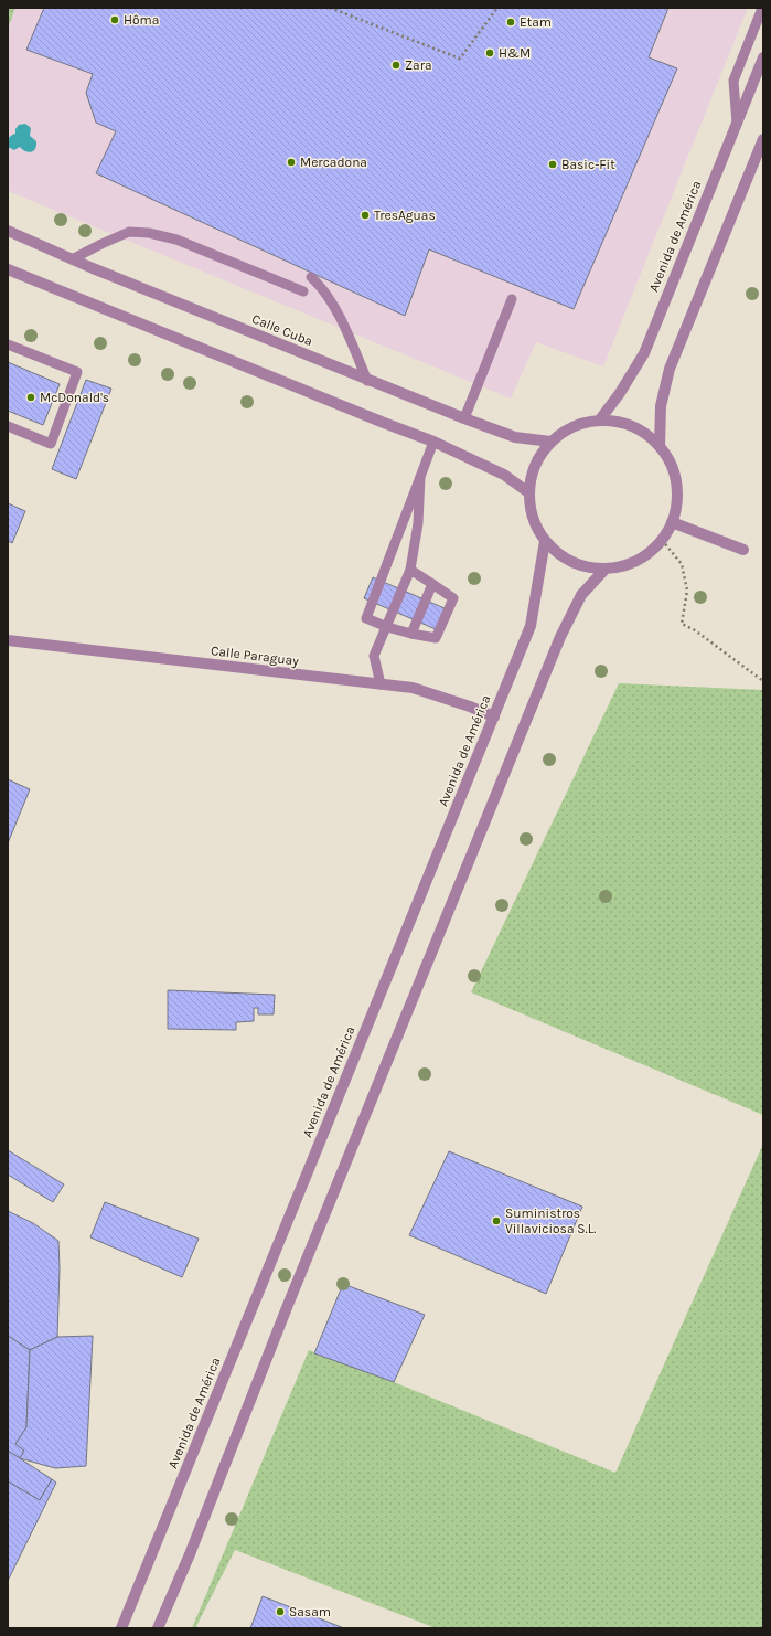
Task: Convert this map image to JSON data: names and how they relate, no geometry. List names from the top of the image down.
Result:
{
  "streets": {
    "street": ["Avenida de América", "Calle Cuba", "Calle Paraguay"]
  },
  "crossings": [
    ["Avenida de América", "Calle Cuba"],
    ["Avenida de América", "Calle Paraguay"]
  ],
  "places": [
    "Hôma",
    "Etam",
    "H&M",
    "Zara",
    "Mercadona",
    "Basic-Fit",
    "TresAguas",
    "McDonald's",
    "Suministros Villaviciosa S.L.",
    "Sasam"
  ]
}
